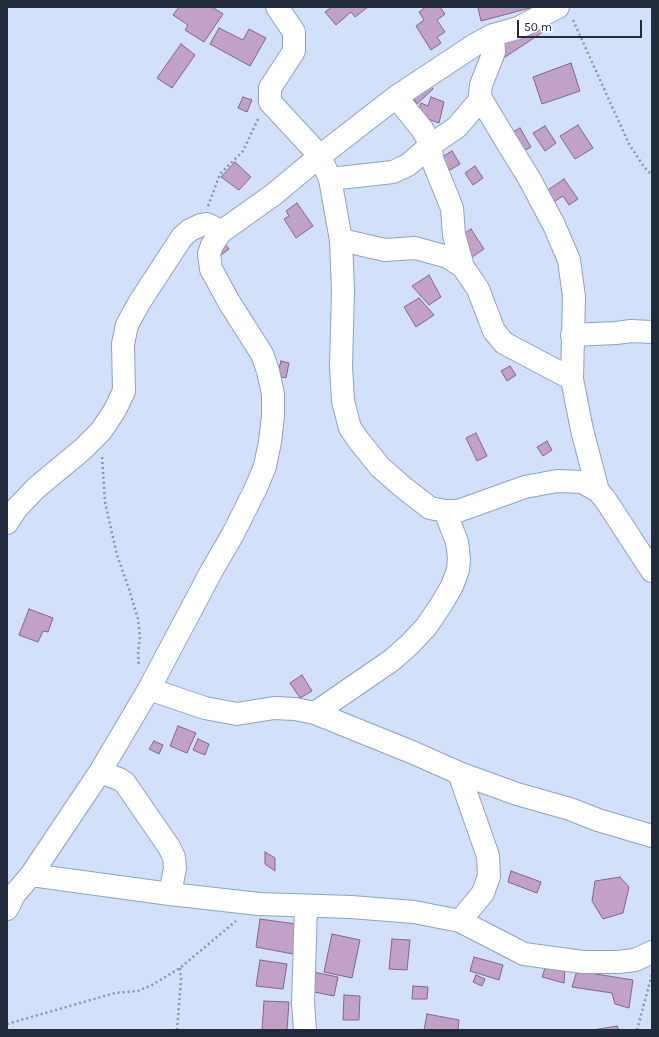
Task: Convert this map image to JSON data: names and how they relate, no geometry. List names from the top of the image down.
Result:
{
  "scale_bar": "50 m"
}
